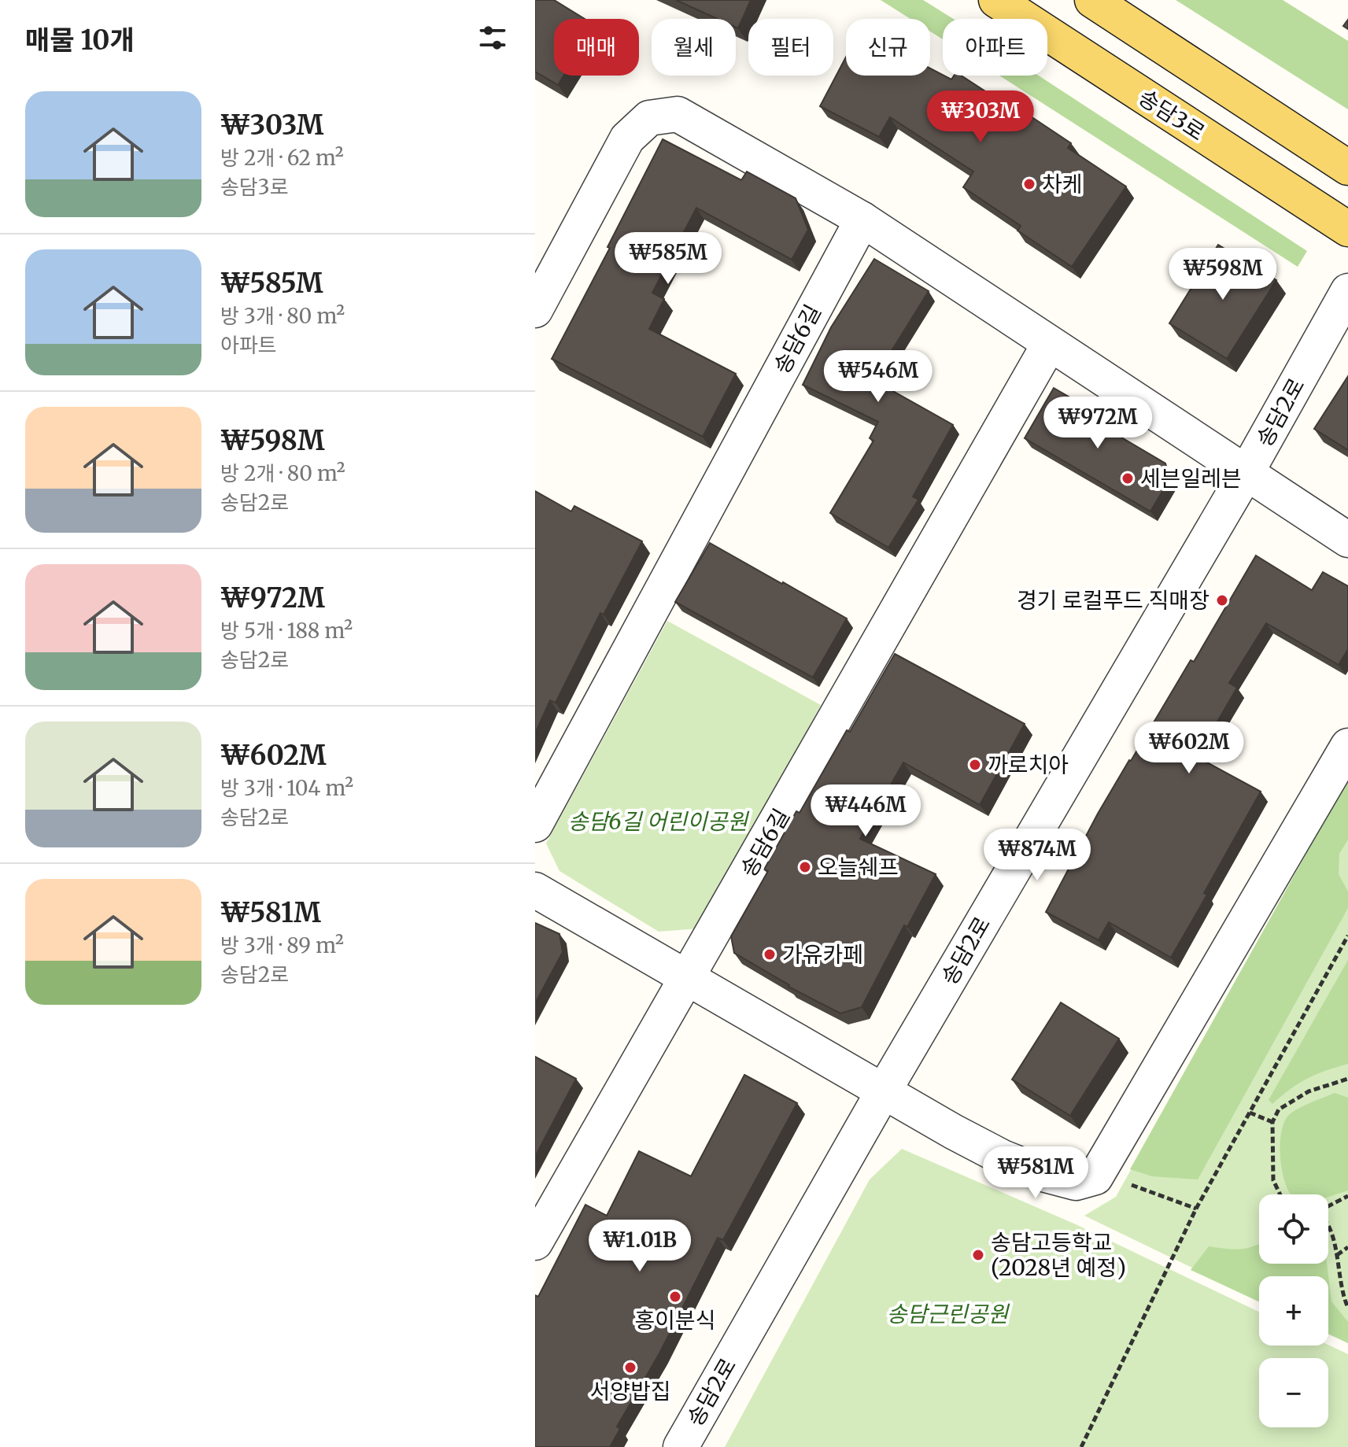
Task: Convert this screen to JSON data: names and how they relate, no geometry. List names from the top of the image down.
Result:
{
  "streets": {
    "main road": ["송담3로"],
    "street": ["송담6길", "송담2로"]
  },
  "parks": ["송담6길 어린이공원", "송담근린공원"],
  "places": [
    "차케",
    "세븐일레븐",
    "경기 로컬푸드 직매장",
    "까로치아",
    "오늘쉐프",
    "가유카페",
    "송담고등학교 (2028년 예정)",
    "홍이분식",
    "서양밥집"
  ],
  "page": {
    "heading": "매물 10개",
    "chip": [
      "매매",
      "월세",
      "필터",
      "신규",
      "아파트"
    ],
    "list": [
      {
        "name": "₩303M",
        "note": "방 2개 · 62 m² · 송담3로"
      },
      {
        "name": "₩585M",
        "note": "방 3개 · 80 m² · 아파트"
      },
      {
        "name": "₩598M",
        "note": "방 2개 · 80 m² · 송담2로"
      },
      {
        "name": "₩972M",
        "note": "방 5개 · 188 m² · 송담2로"
      },
      {
        "name": "₩602M",
        "note": "방 3개 · 104 m² · 송담2로"
      },
      {
        "name": "₩581M",
        "note": "방 3개 · 89 m² · 송담2로"
      }
    ],
    "price": [
      "₩303M",
      "₩585M",
      "₩598M",
      "₩546M",
      "₩972M",
      "₩602M",
      "₩446M",
      "₩874M",
      "₩581M",
      "₩1.01B"
    ],
    "map_buttons": ["+", "−"]
  }
}
